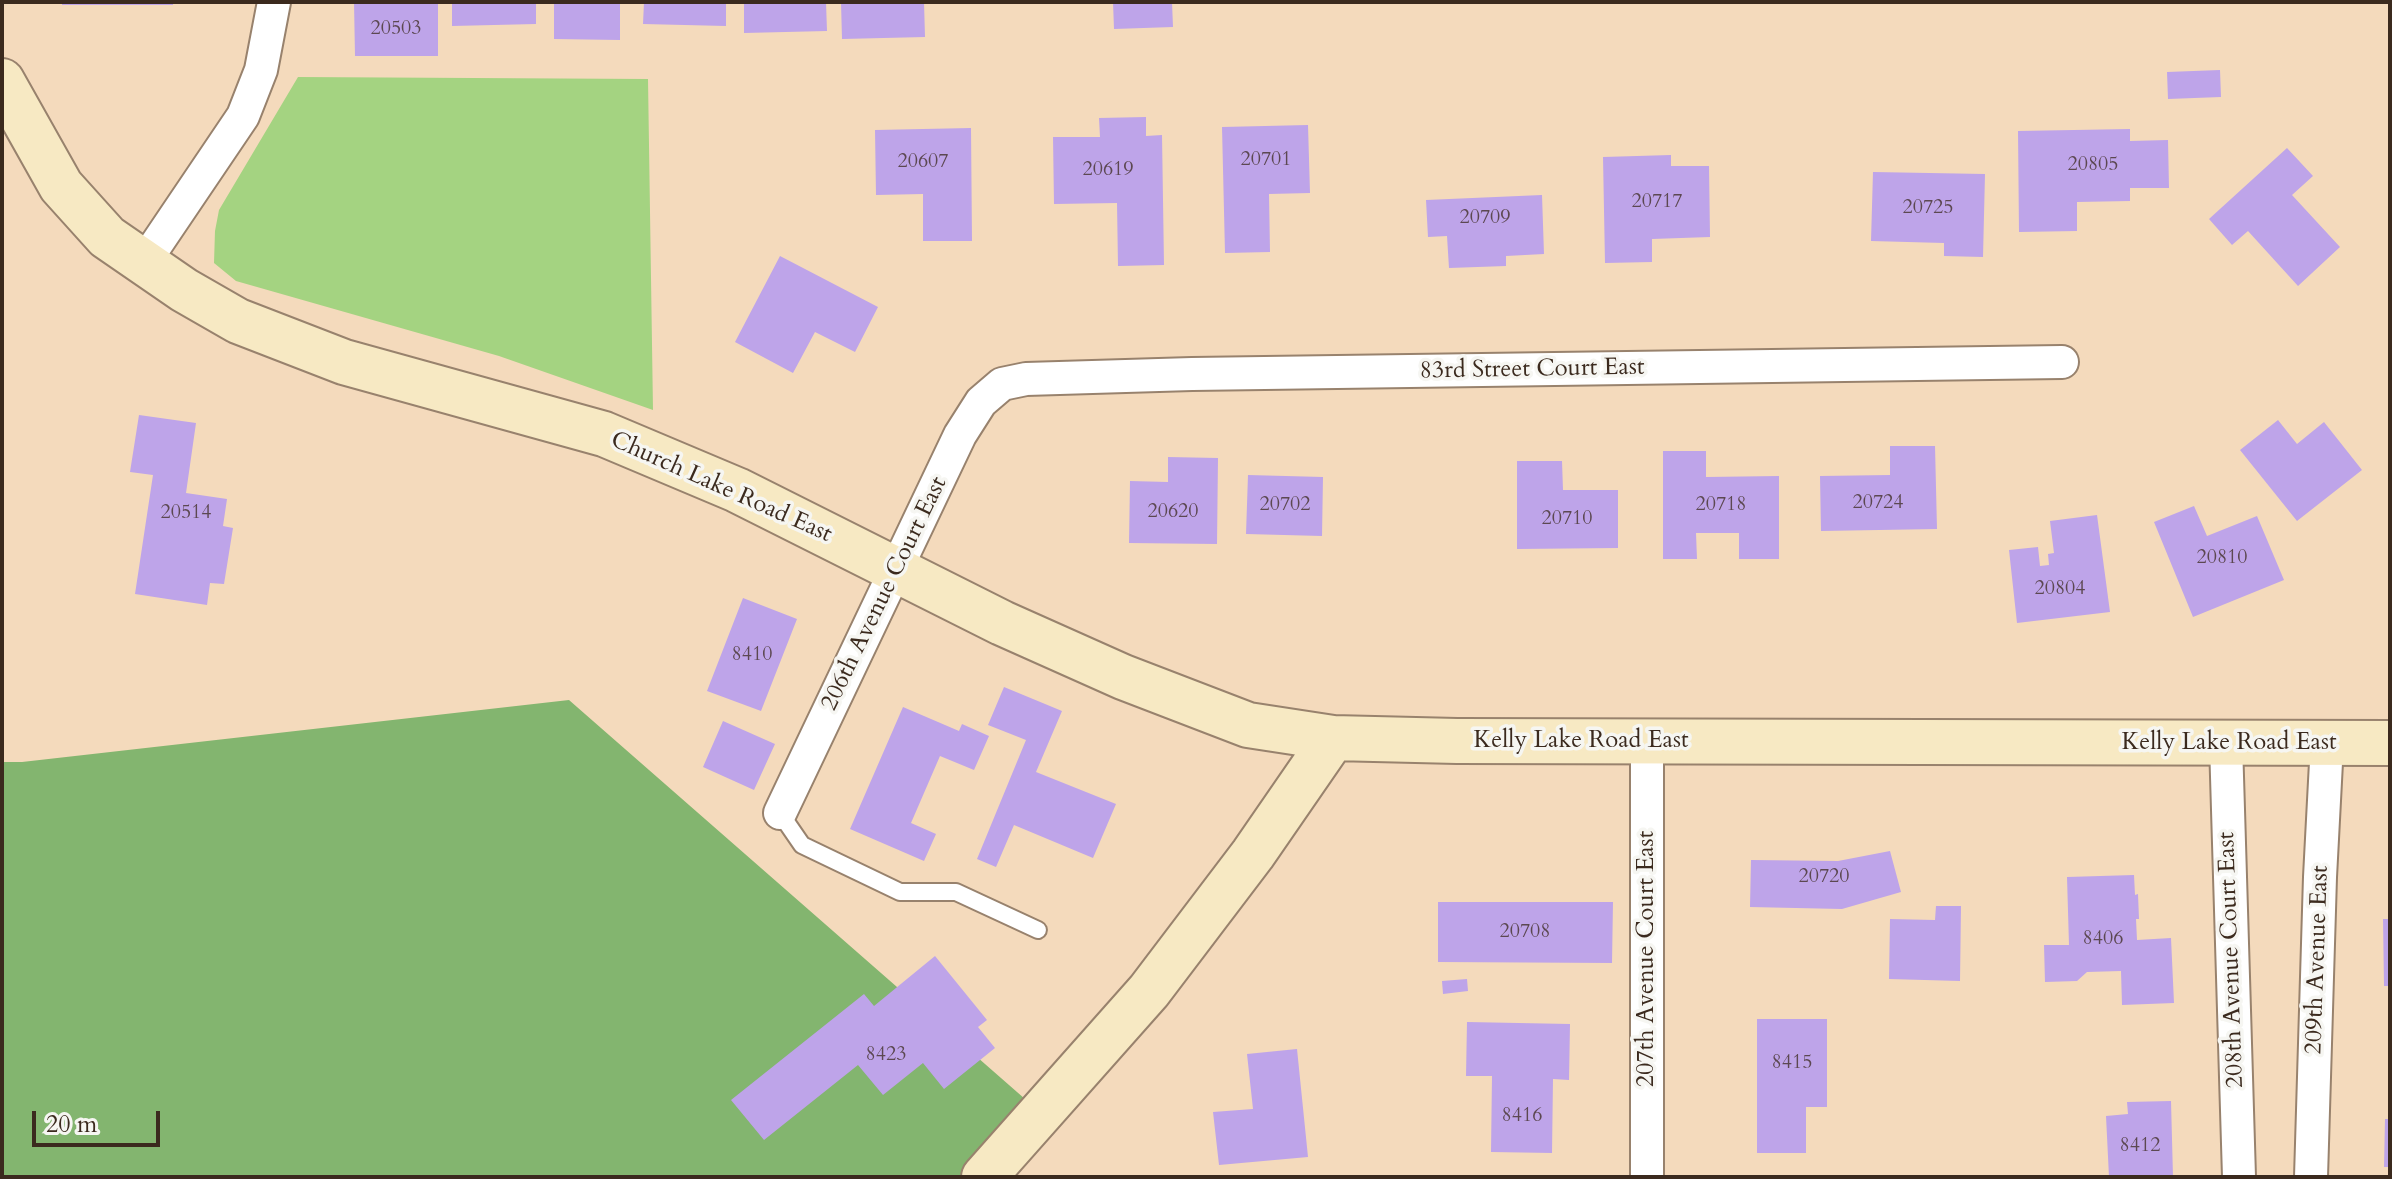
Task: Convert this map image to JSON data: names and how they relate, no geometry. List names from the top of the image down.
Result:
{
  "streets": {
    "street": [
      "83rd Street Court East",
      "Church Lake Road East",
      "206th Avenue Court East",
      "Kelly Lake Road East",
      "207th Avenue Court East",
      "208th Avenue Court East",
      "209th Avenue East"
    ]
  },
  "crossings": [
    ["83rd Street Court East", "206th Avenue Court East"],
    ["Church Lake Road East", "206th Avenue Court East"],
    ["Church Lake Road East", "Kelly Lake Road East"],
    ["Kelly Lake Road East", "207th Avenue Court East"],
    ["Kelly Lake Road East", "208th Avenue Court East"],
    ["Kelly Lake Road East", "209th Avenue East"]
  ],
  "house_numbers": [
    "20503",
    "20701",
    "20607",
    "20805",
    "20619",
    "20717",
    "20725",
    "20709",
    "20724",
    "20702",
    "20718",
    "20620",
    "20514",
    "20710",
    "20810",
    "20804",
    "8410",
    "20720",
    "20708",
    "8406",
    "8423",
    "8415",
    "8416",
    "8412"
  ],
  "scale_bar": "20 m"
}
